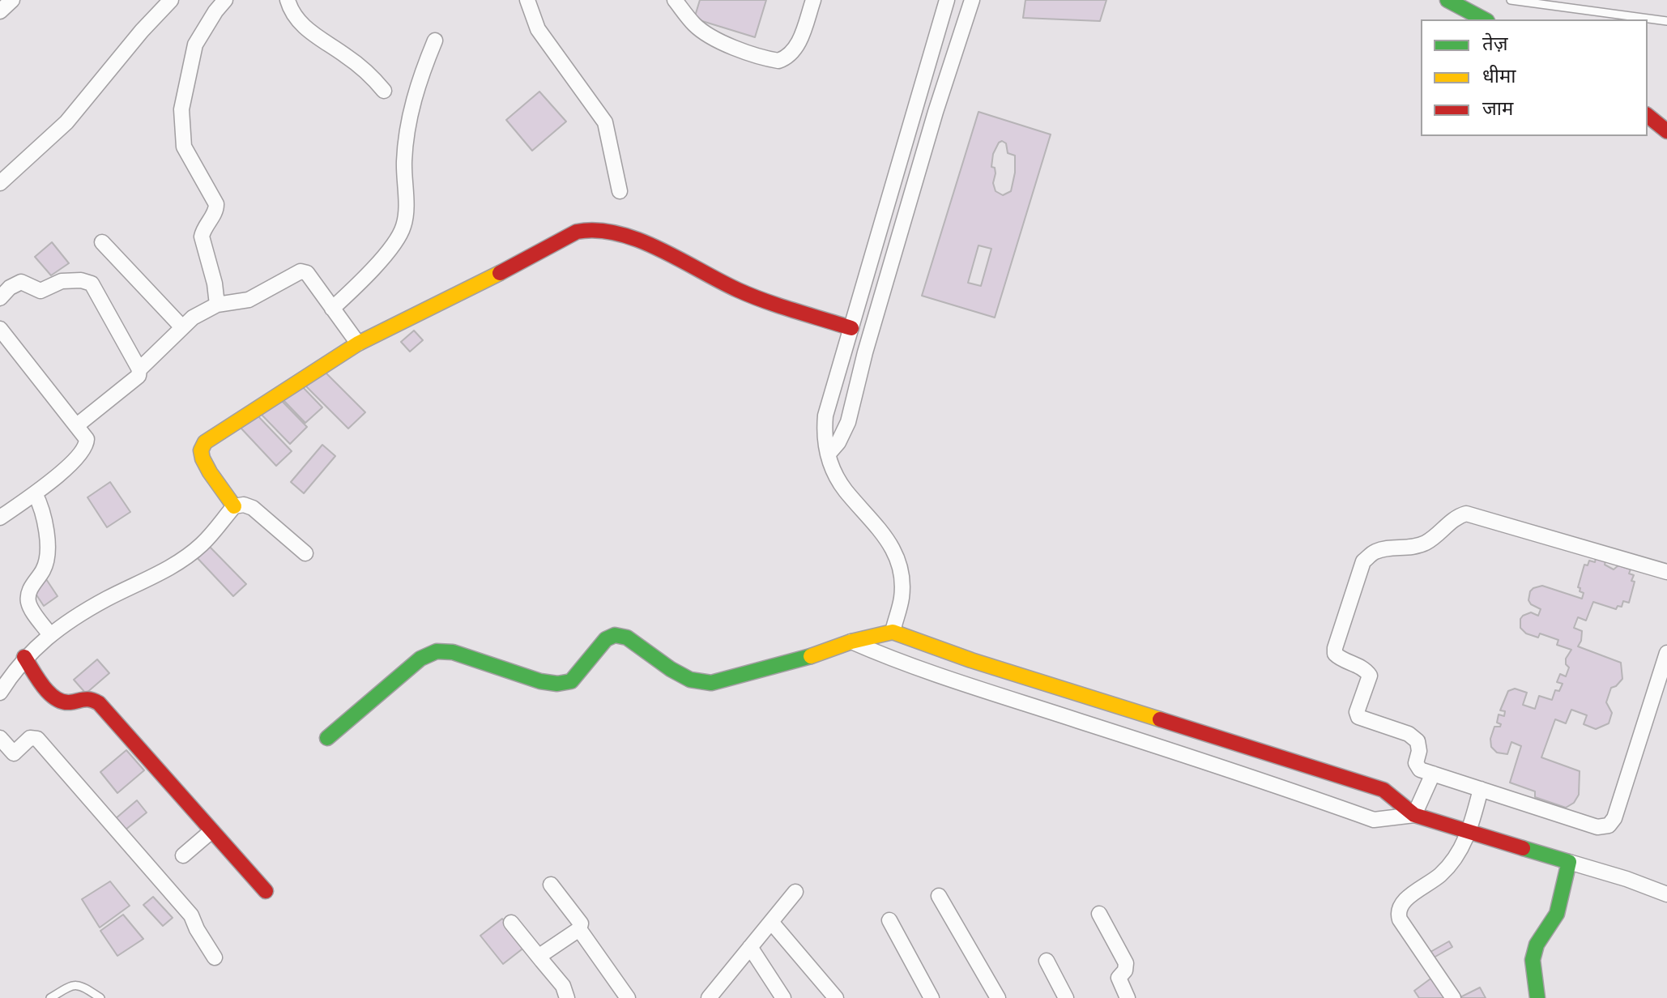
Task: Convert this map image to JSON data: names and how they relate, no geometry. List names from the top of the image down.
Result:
{
  "legend": ["तेज़", "धीमा", "जाम"]
}
